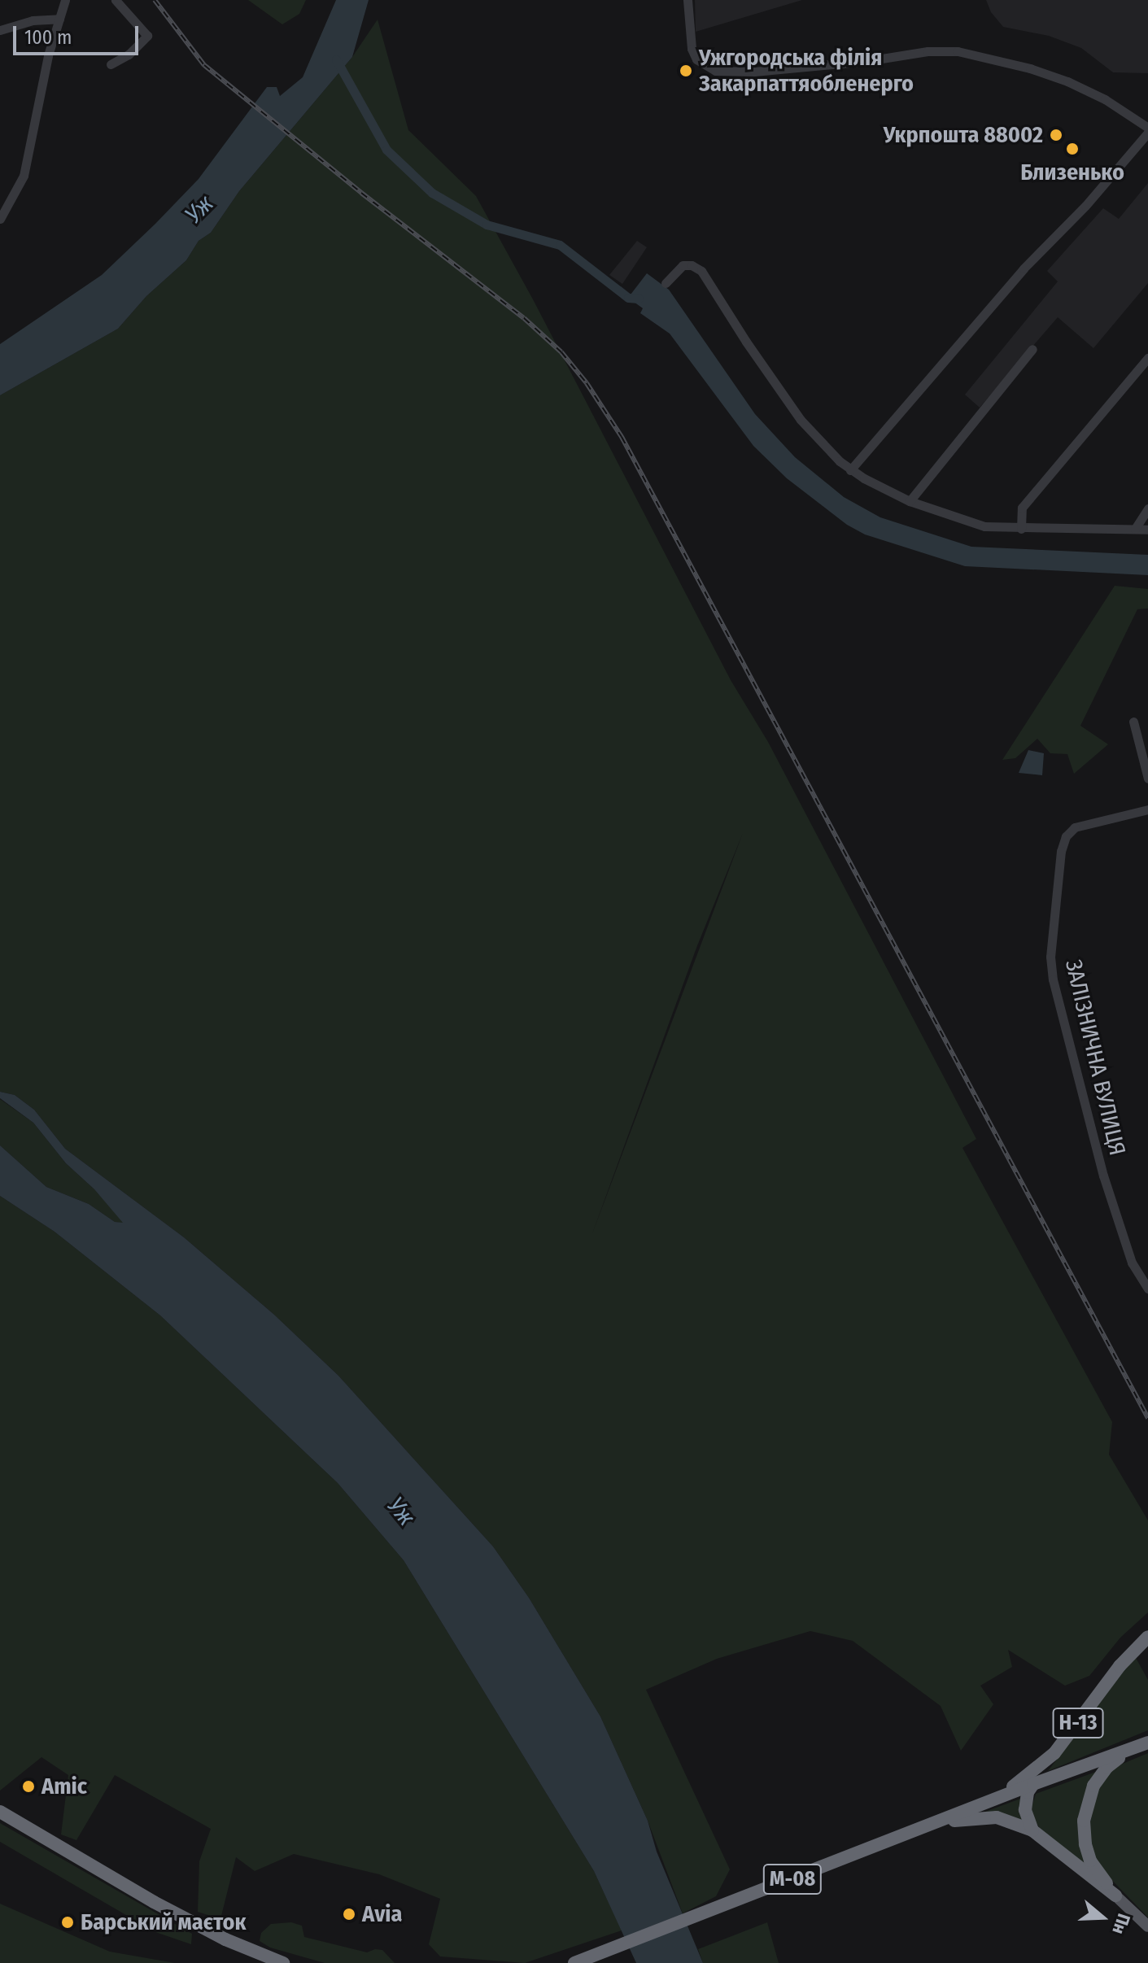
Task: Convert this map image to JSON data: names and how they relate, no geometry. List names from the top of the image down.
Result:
{
  "streets": {
    "highway": ["Н-13", "М-08"],
    "street": ["ЗАЛІЗНИЧНА ВУЛИЦЯ"]
  },
  "crossings": [
    ["Н-13", "М-08"]
  ],
  "water": ["Уж"],
  "places": [
    "Ужгородська філія Закарпаттяобленерго",
    "Укрпошта 88002",
    "Близенько",
    "Amic",
    "Avia",
    "Барський маєток"
  ],
  "scale_bar": "100 m",
  "north": "right"
}
